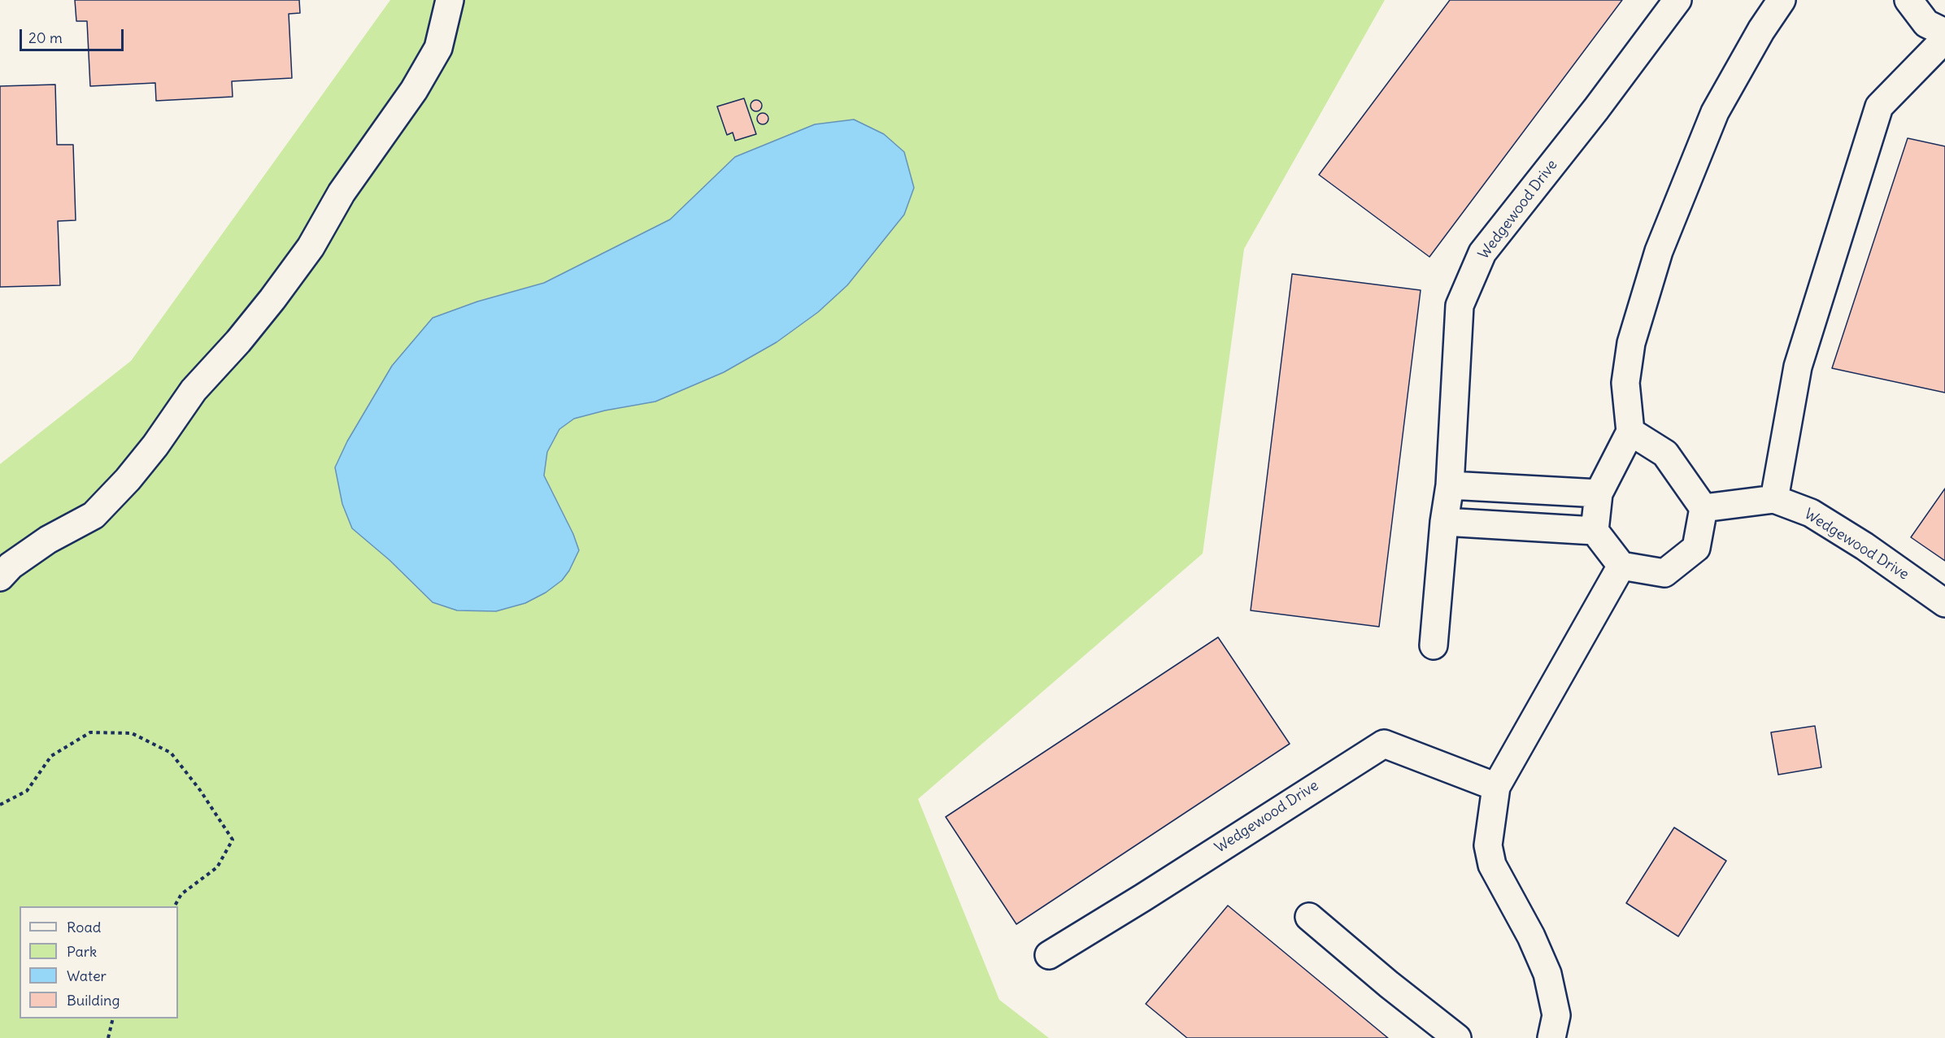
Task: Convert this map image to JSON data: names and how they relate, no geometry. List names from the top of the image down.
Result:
{
  "streets": {
    "street": ["Wedgewood Drive"]
  },
  "legend": [
    "Road",
    "Park",
    "Water",
    "Building"
  ],
  "scale_bar": "20 m"
}
